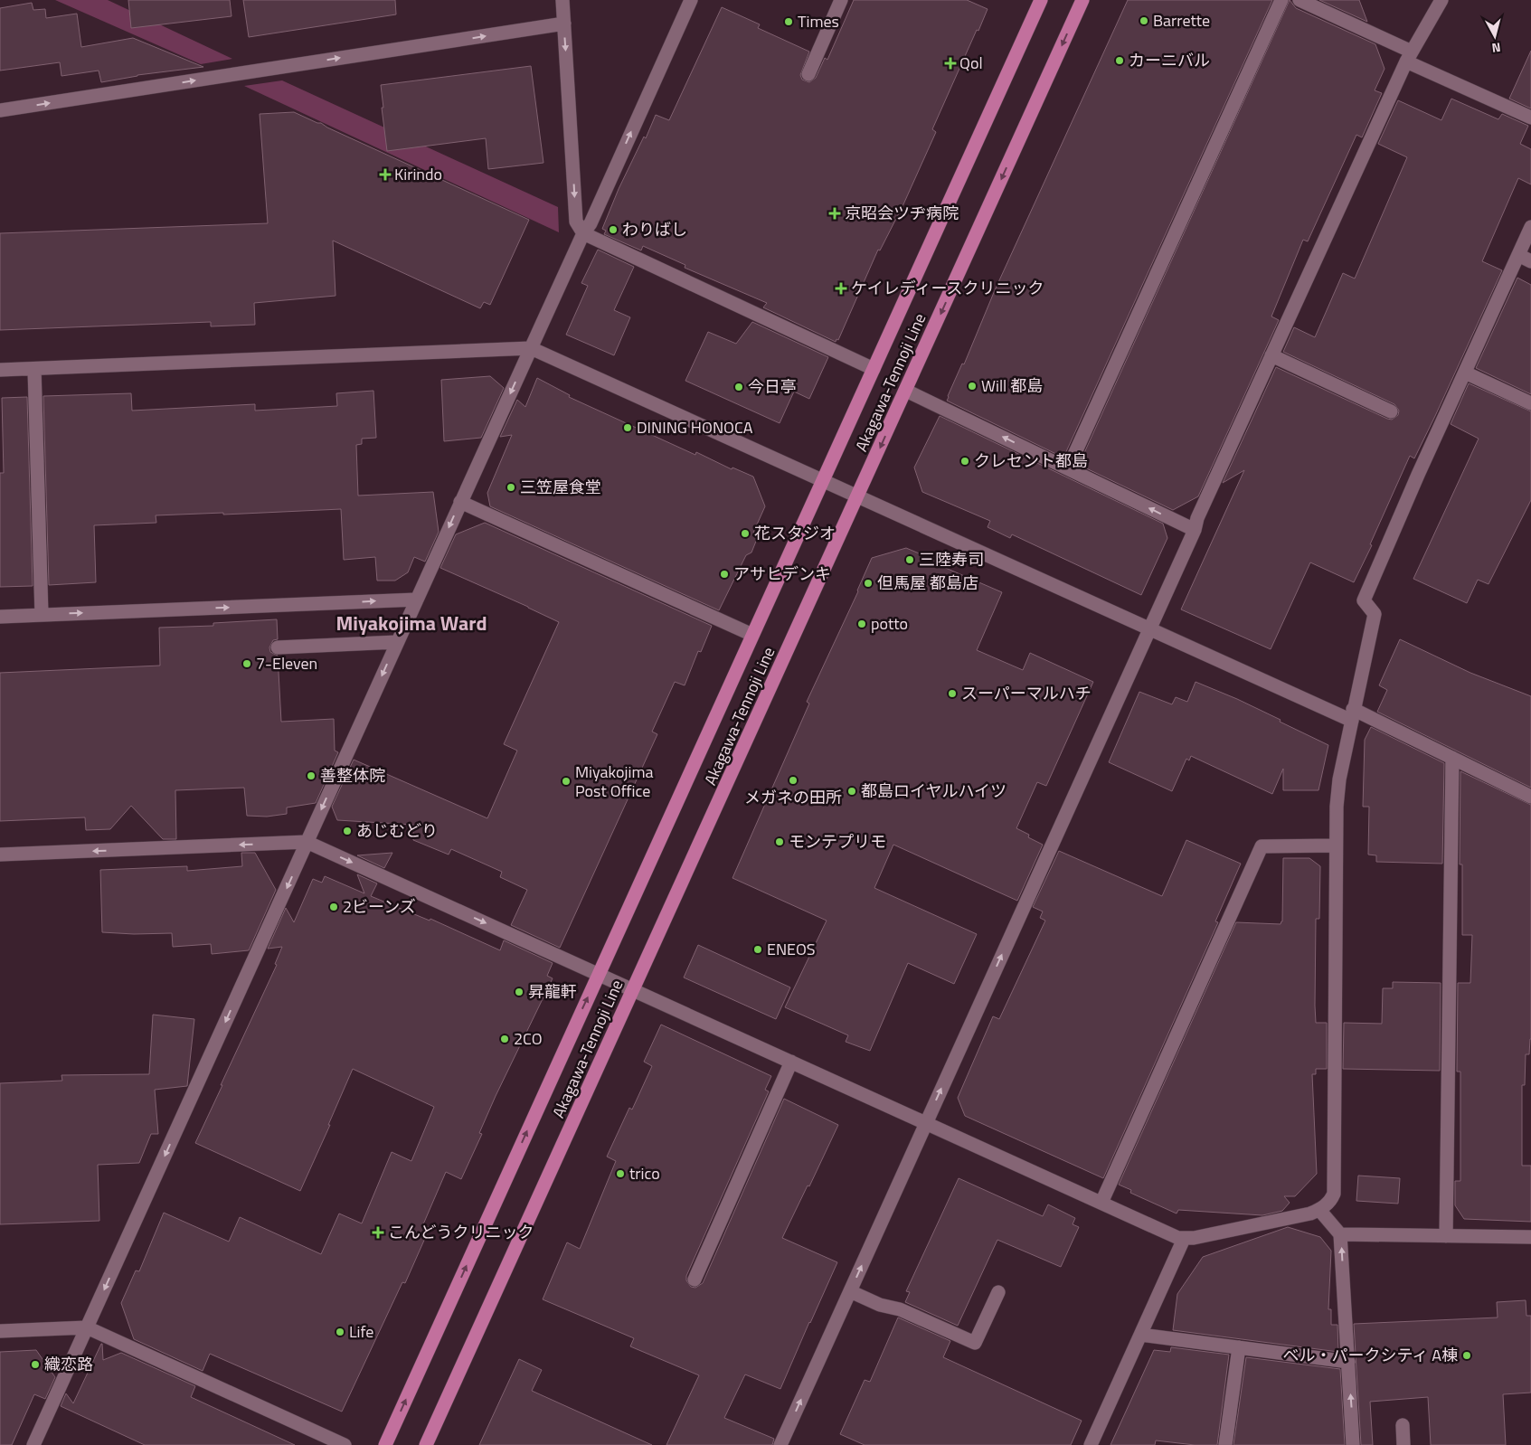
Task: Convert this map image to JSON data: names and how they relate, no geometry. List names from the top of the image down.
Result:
{
  "streets": {
    "main road": ["Akagawa-Tennoji Line"]
  },
  "districts": ["Miyakojima Ward"],
  "places": {
    "other": [
      "Barrette",
      "Times",
      "カーニバル",
      "わりばし",
      "Will 都島",
      "今日亭",
      "DINING HONOCA",
      "クレセント都島",
      "三笠屋食堂",
      "花スタジオ",
      "三陸寿司",
      "アサヒデンキ",
      "但馬屋 都島店",
      "potto",
      "7-Eleven",
      "スーパーマルハチ",
      "善整体院",
      "メガネの田所",
      "Miyakojima Post Office",
      "都島ロイヤルハイツ",
      "あじむどり",
      "モンテプリモ",
      "2ビーンズ",
      "ENEOS",
      "昇龍軒",
      "2CO",
      "trico",
      "Life",
      "ベル・パークシティ A棟",
      "織恋路"
    ],
    "health": [
      "Qol",
      "Kirindo",
      "京昭会ツヂ病院",
      "ケイレディースクリニック",
      "こんどうクリニック"
    ]
  },
  "north": "bottom"
}
